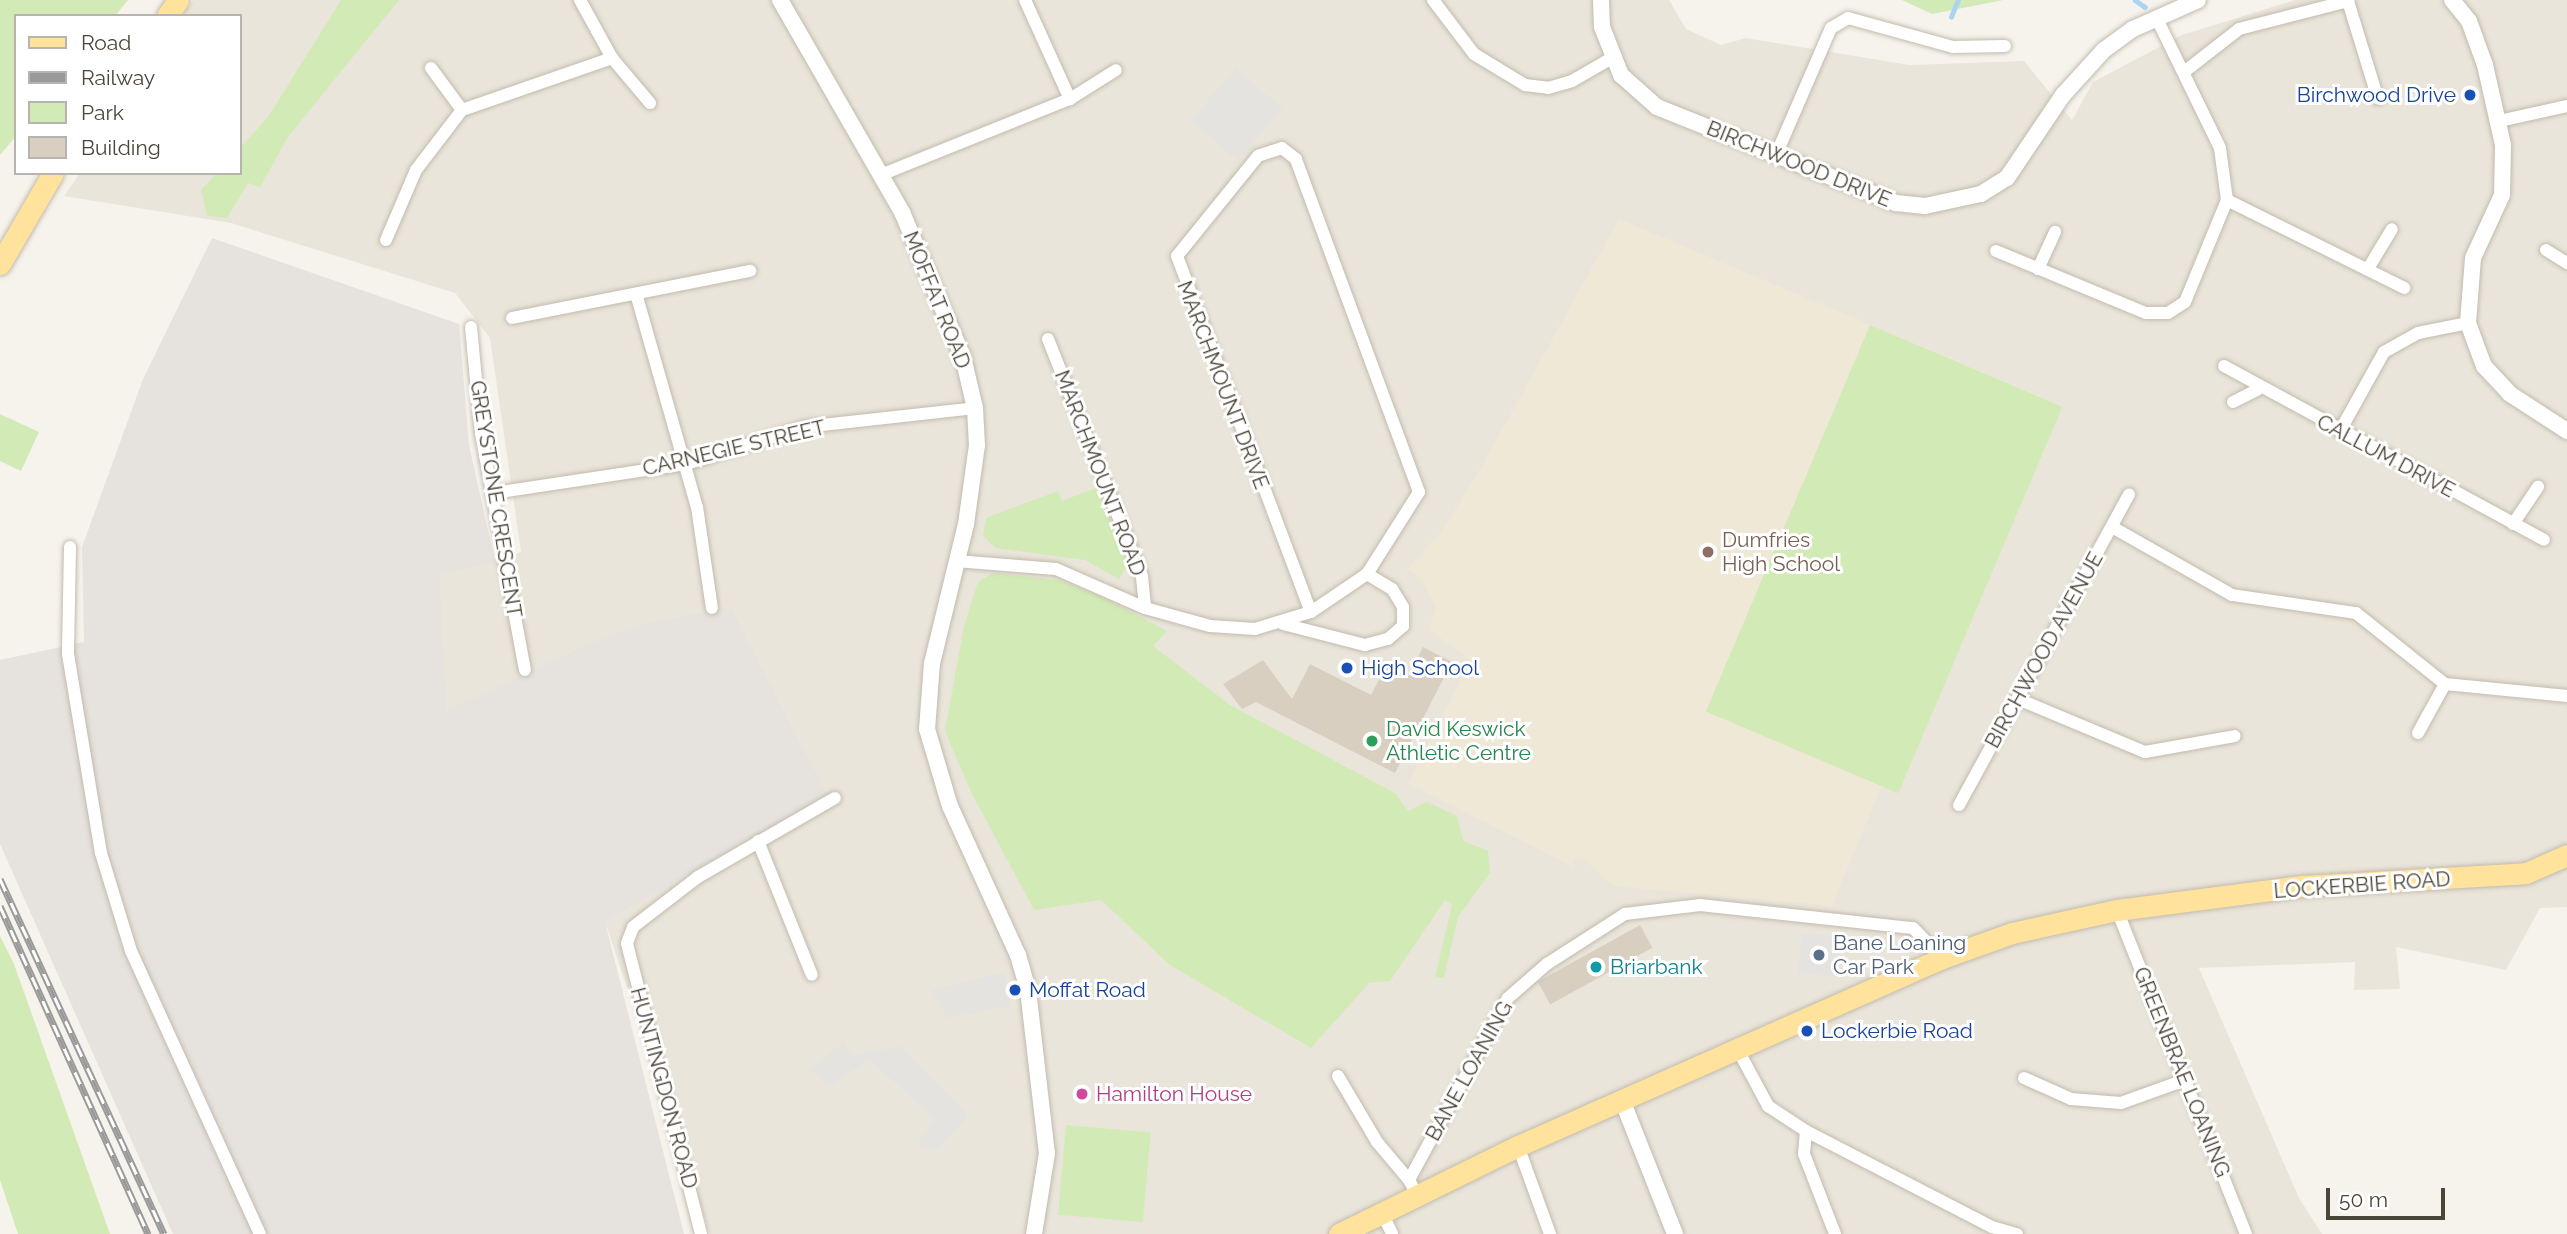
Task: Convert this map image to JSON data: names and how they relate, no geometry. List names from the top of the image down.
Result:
{
  "streets": {
    "main road": ["LOCKERBIE ROAD"],
    "street": [
      "BIRCHWOOD DRIVE",
      "MOFFAT ROAD",
      "MARCHMOUNT DRIVE",
      "CARNEGIE STREET",
      "CALLUM DRIVE",
      "MARCHMOUNT ROAD",
      "GREYSTONE CRESCENT",
      "BIRCHWOOD AVENUE",
      "BANE LOANING",
      "GREENBRAE LOANING",
      "HUNTINGDON ROAD"
    ]
  },
  "crossings": [
    ["MOFFAT ROAD", "CARNEGIE STREET"],
    ["CARNEGIE STREET", "GREYSTONE CRESCENT"],
    ["LOCKERBIE ROAD", "BANE LOANING"],
    ["LOCKERBIE ROAD", "GREENBRAE LOANING"]
  ],
  "places": [
    "Birchwood Drive",
    "Dumfries High School",
    "High School",
    "David Keswick Athletic Centre",
    "Bane Loaning Car Park",
    "Briarbank",
    "Moffat Road",
    "Lockerbie Road",
    "Hamilton House"
  ],
  "legend": [
    "Road",
    "Railway",
    "Park",
    "Building"
  ],
  "scale_bar": "50 m"
}
